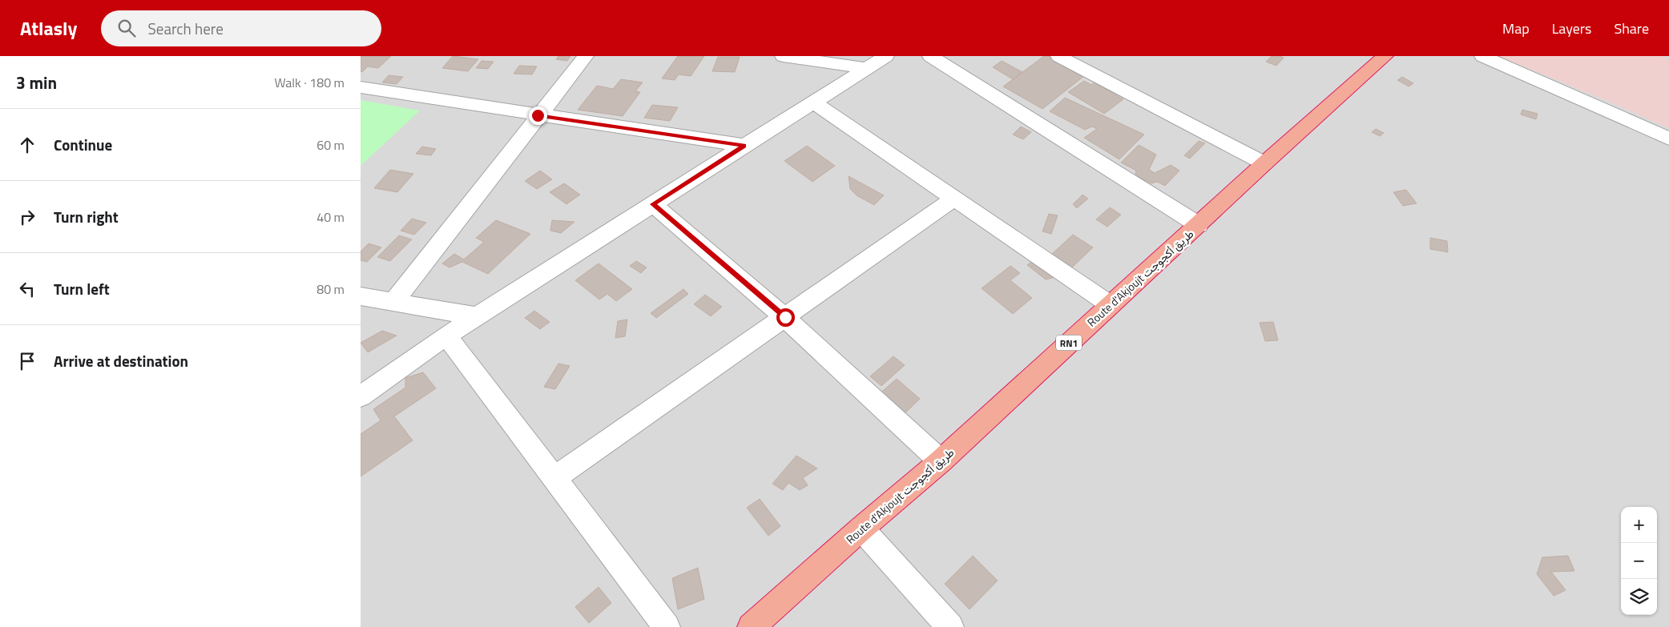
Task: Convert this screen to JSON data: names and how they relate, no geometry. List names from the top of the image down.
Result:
{
  "streets": {
    "highway": ["Route d'Akjoujt طريق أكجوجت", "RN1"]
  },
  "page": {
    "header": "Atlasly",
    "search": "Search here",
    "nav": ["Map", "Layers", "Share"],
    "heading": ["3 min", "Walk · 180 m"],
    "list": [
      ["Continue", "60 m"],
      ["Turn right", "40 m"],
      ["Turn left", "80 m"],
      "Arrive at destination"
    ],
    "map_buttons": ["+", "−"]
  }
}
